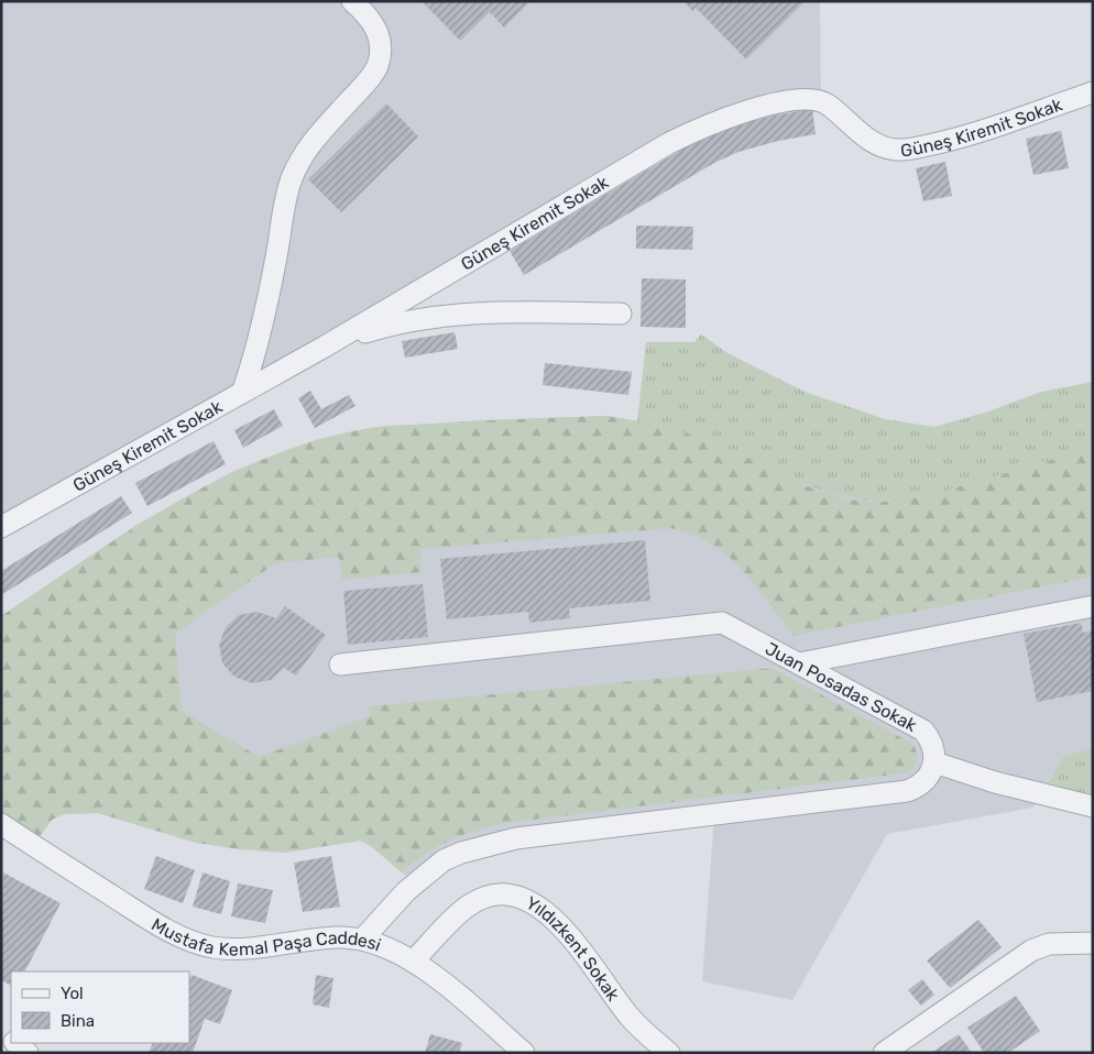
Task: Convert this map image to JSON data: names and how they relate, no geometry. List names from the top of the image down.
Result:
{
  "streets": {
    "street": [
      "Güneş Kiremit Sokak",
      "Juan Posadas Sokak",
      "Mustafa Kemal Paşa Caddesi",
      "Yıldızkent Sokak"
    ]
  },
  "crossings": [
    ["Mustafa Kemal Paşa Caddesi", "Yıldızkent Sokak"]
  ],
  "legend": ["Yol", "Bina"]
}
